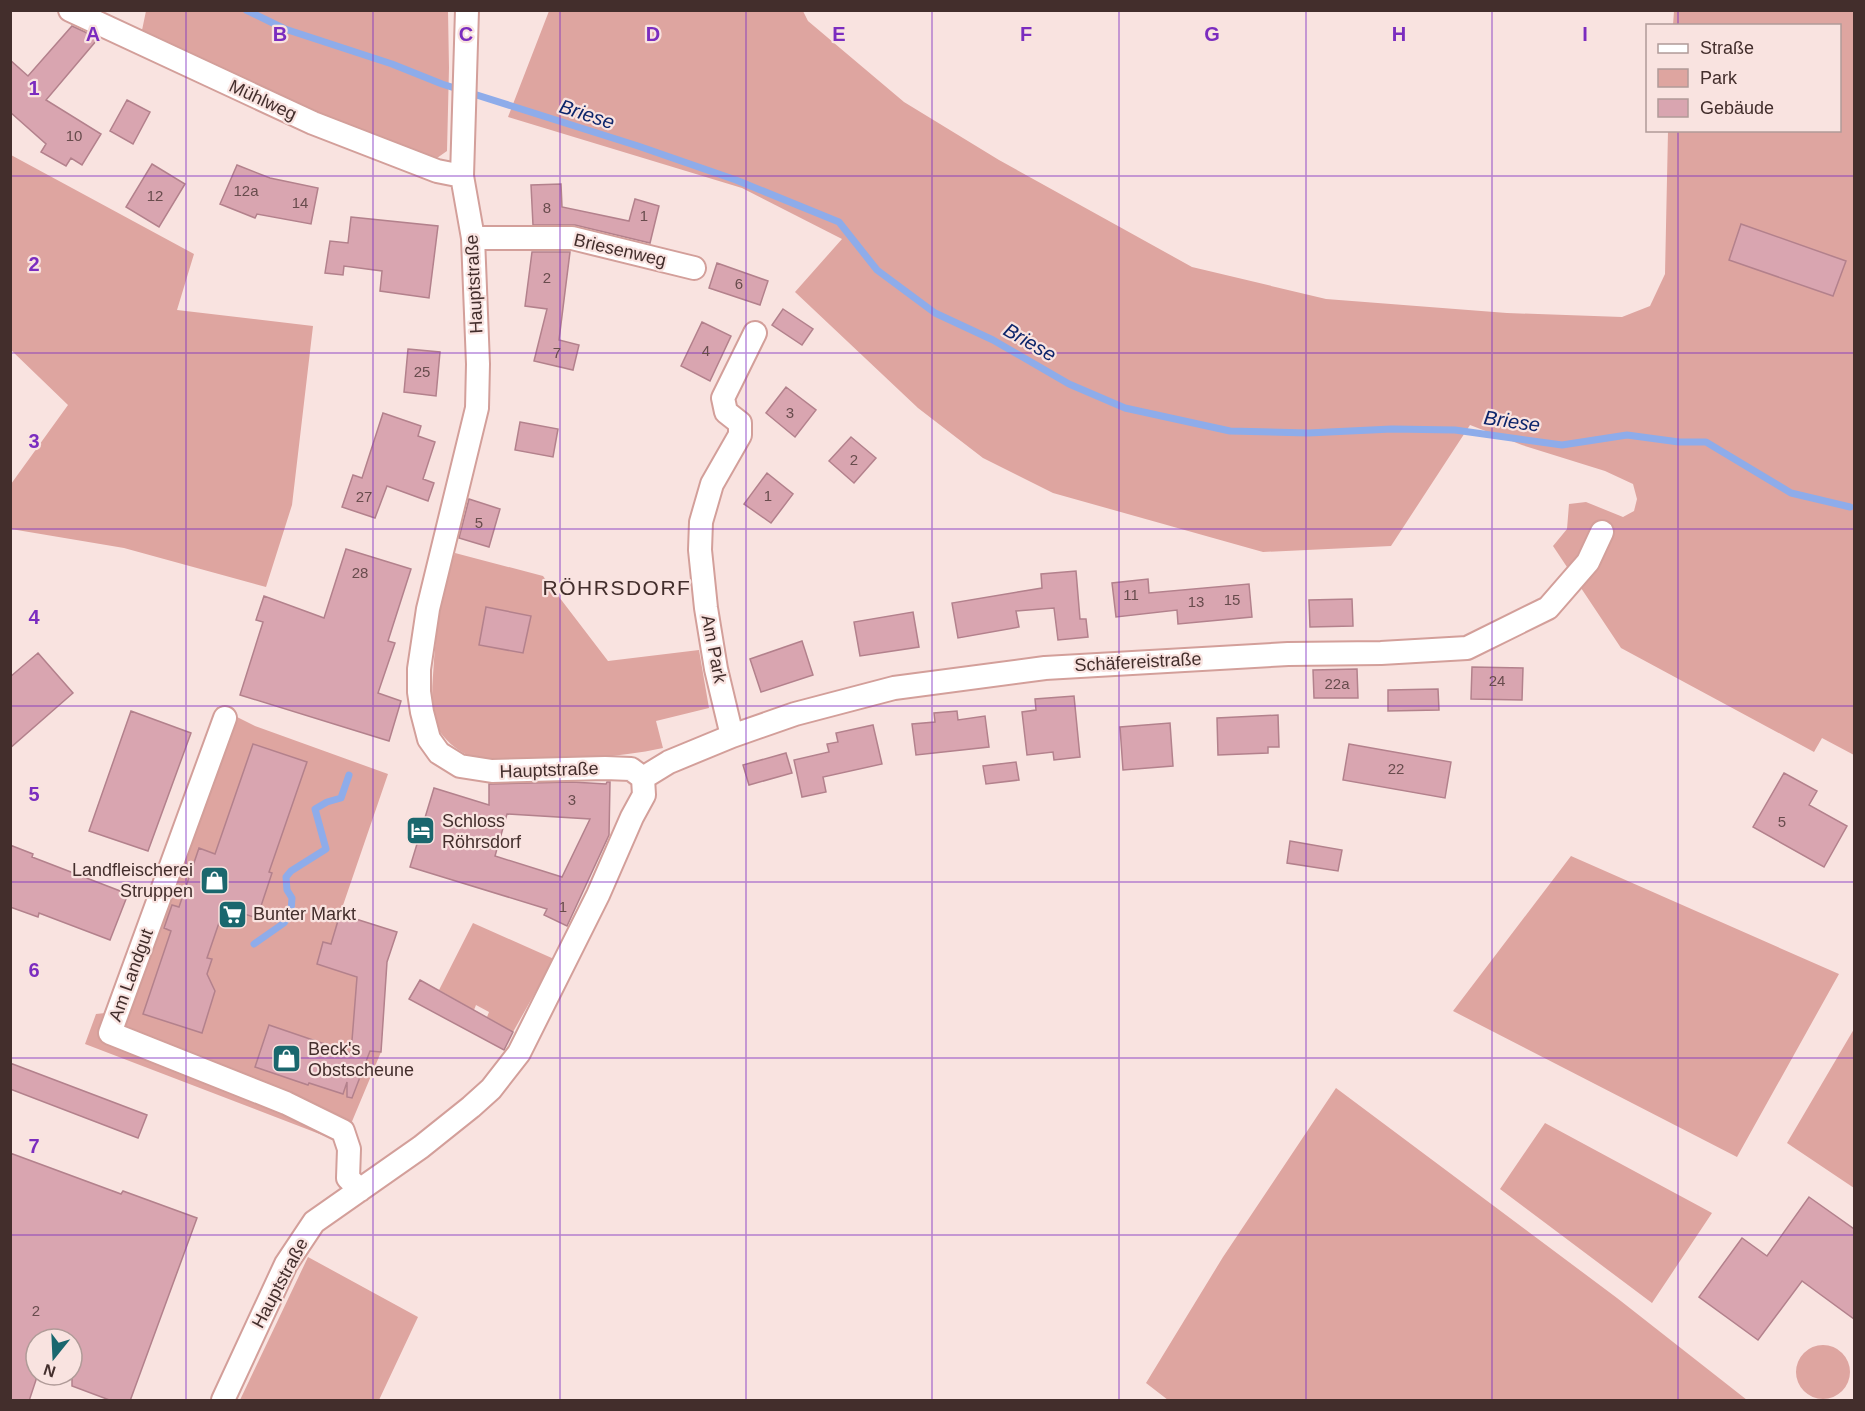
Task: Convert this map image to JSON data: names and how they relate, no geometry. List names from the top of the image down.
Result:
{
  "streets": {
    "street": [
      "Mühlweg",
      "Briesenweg",
      "Hauptstraße",
      "Am Park",
      "Schäfereistraße",
      "Am Landgut"
    ]
  },
  "crossings": [
    ["Mühlweg", "Hauptstraße"],
    ["Briesenweg", "Hauptstraße"],
    ["Hauptstraße", "Schäfereistraße"],
    ["Hauptstraße", "Am Landgut"],
    ["Am Park", "Schäfereistraße"]
  ],
  "districts": ["RÖHRSDORF"],
  "water": ["Briese"],
  "places": {
    "hotel": ["Schloss Röhrsdorf"],
    "shop": ["Landfleischerei Struppen", "Beck's Obstscheune"],
    "supermarket": ["Bunter Markt"]
  },
  "house_numbers": [
    "10",
    "12a",
    "12",
    "14",
    "8",
    "1",
    "2",
    "6",
    "4",
    "7",
    "25",
    "3",
    "2",
    "1",
    "27",
    "5",
    "28",
    "11",
    "15",
    "13",
    "24",
    "22a",
    "22",
    "3",
    "5",
    "1",
    "2"
  ],
  "legend": ["Straße", "Park", "Gebäude"],
  "north": "bottom",
  "grid": {
    "columns": [
      "A",
      "B",
      "C",
      "D",
      "E",
      "F",
      "G",
      "H",
      "I"
    ],
    "rows": [
      "1",
      "2",
      "3",
      "4",
      "5",
      "6",
      "7"
    ]
  }
}
